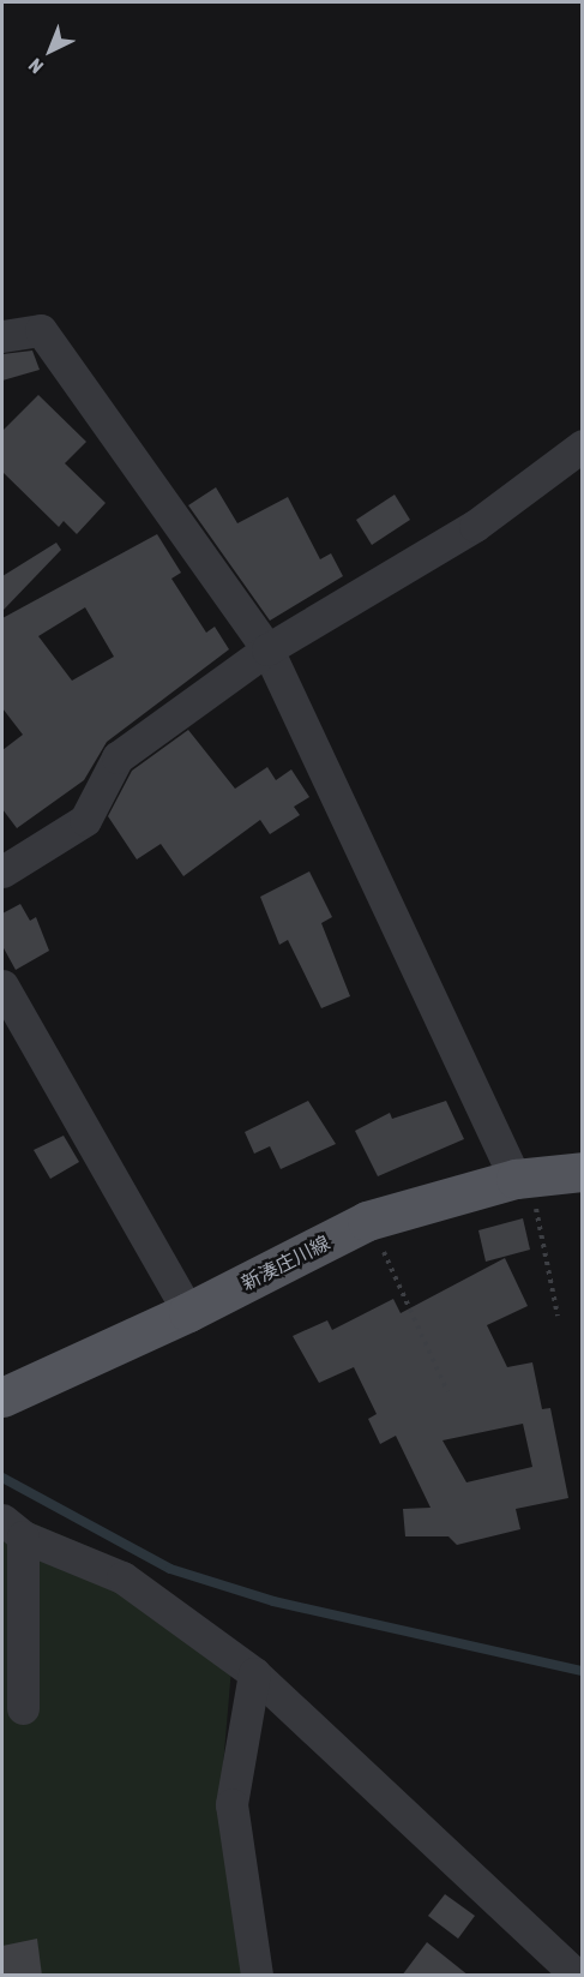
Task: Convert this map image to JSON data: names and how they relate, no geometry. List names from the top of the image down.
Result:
{
  "streets": {
    "main road": ["新湊庄川線"]
  },
  "north": "bottom left"
}
